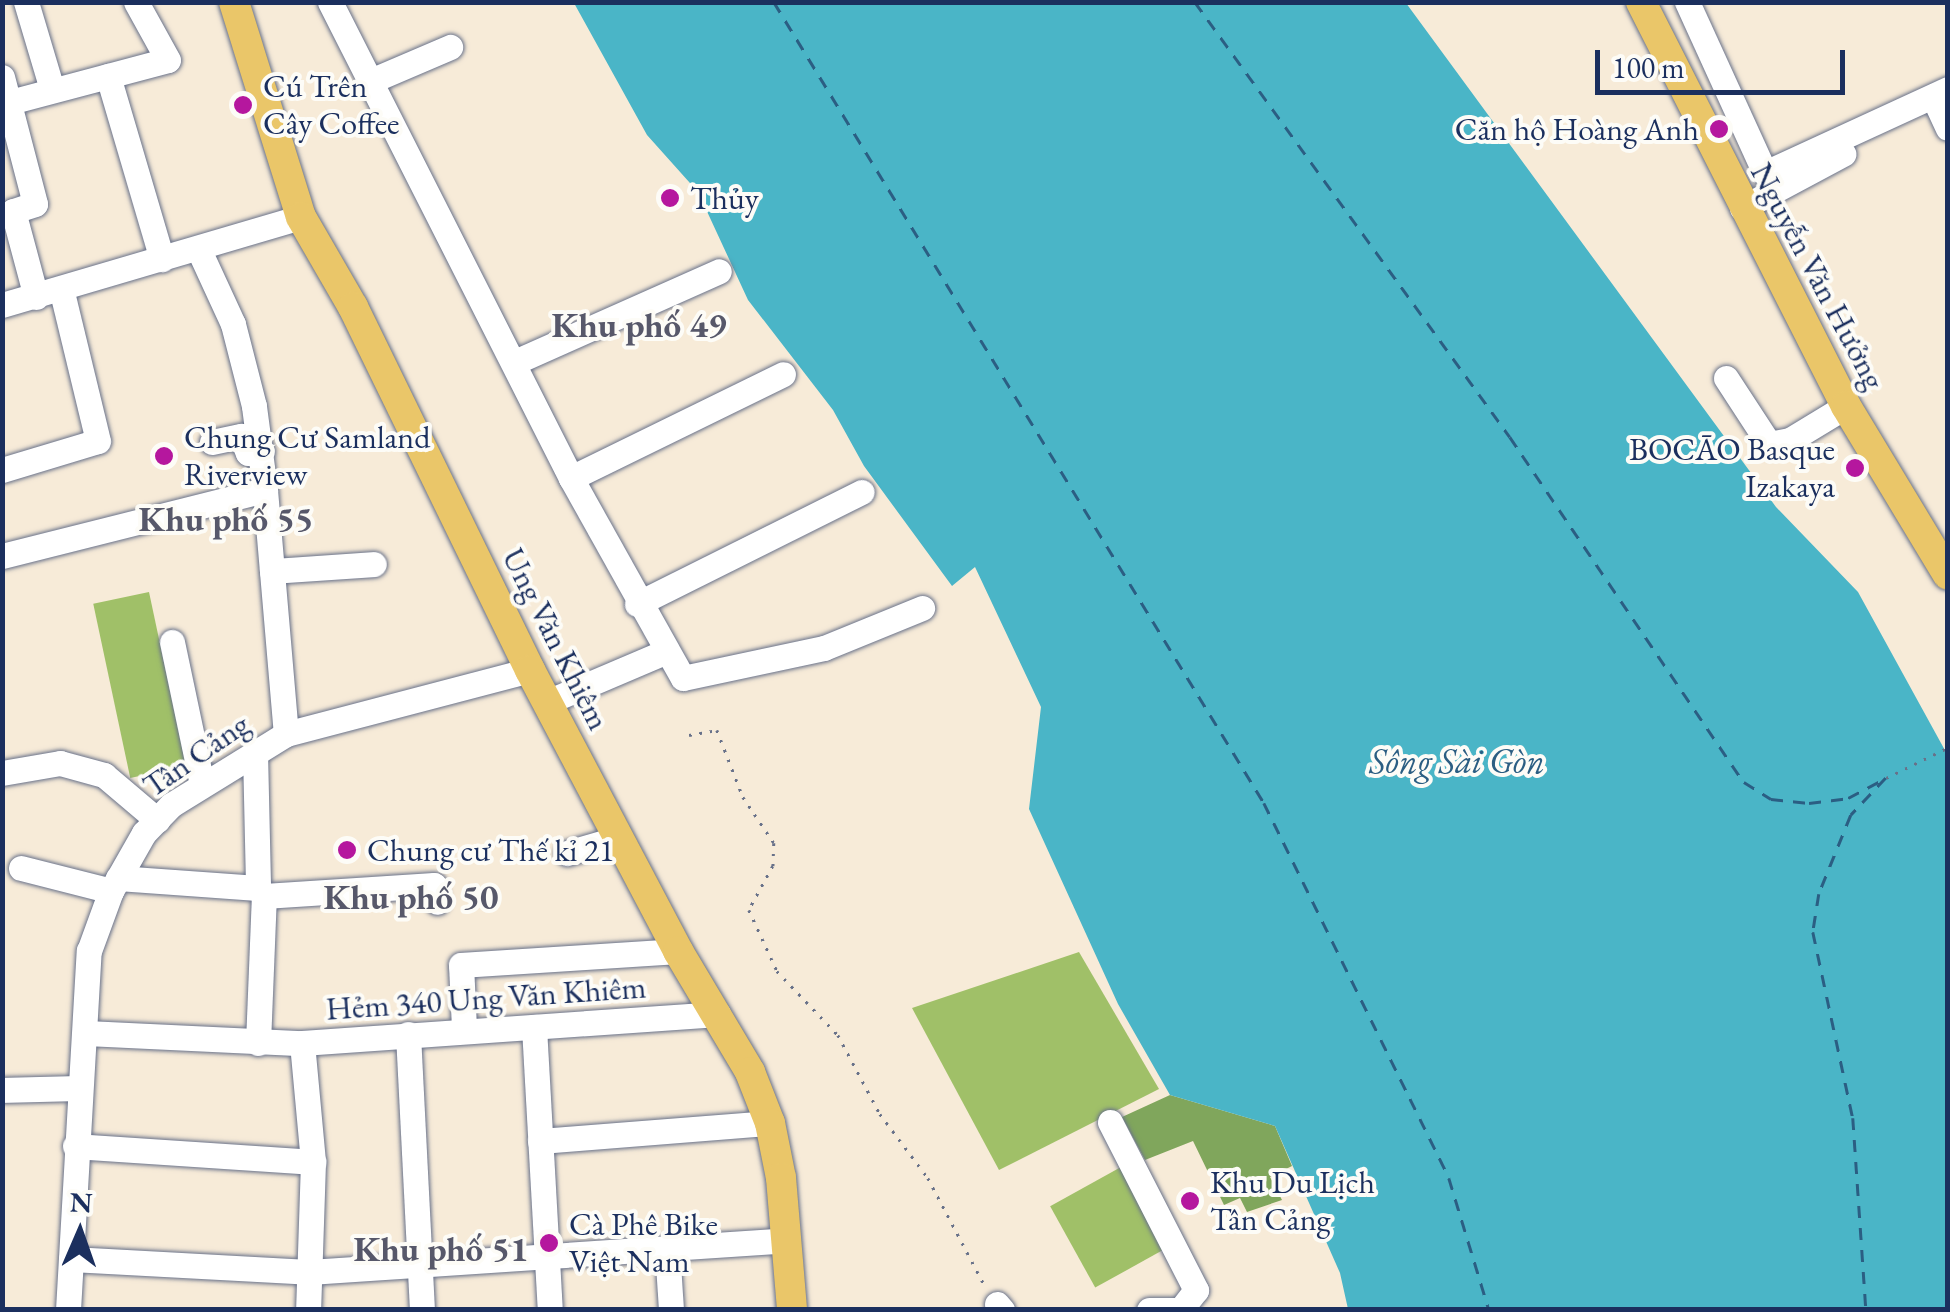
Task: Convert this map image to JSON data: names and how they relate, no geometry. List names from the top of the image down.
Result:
{
  "streets": {
    "main road": ["Nguyễn Văn Hưởng", "Ung Văn Khiêm"],
    "street": ["Tân Cảng", "Hẻm 340 Ung Văn Khiêm"]
  },
  "crossings": [
    ["Ung Văn Khiêm", "Tân Cảng"],
    ["Ung Văn Khiêm", "Hẻm 340 Ung Văn Khiêm"],
    ["Tân Cảng", "Hẻm 340 Ung Văn Khiêm"]
  ],
  "districts": [
    "Khu phố 49",
    "Khu phố 55",
    "Khu phố 50",
    "Khu phố 51"
  ],
  "water": ["Sông Sài Gòn"],
  "places": [
    "Cú Trên Cây Coffee",
    "Căn hộ Hoàng Anh",
    "Thủy",
    "Chung Cư Samland Riverview",
    "BOCĀO Basque Izakaya",
    "Chung cư Thế kỉ 21",
    "Khu Du Lịch Tân Cảng",
    "Cà Phê Bike Việt Nam"
  ],
  "scale_bar": "100 m",
  "north": "top"
}
